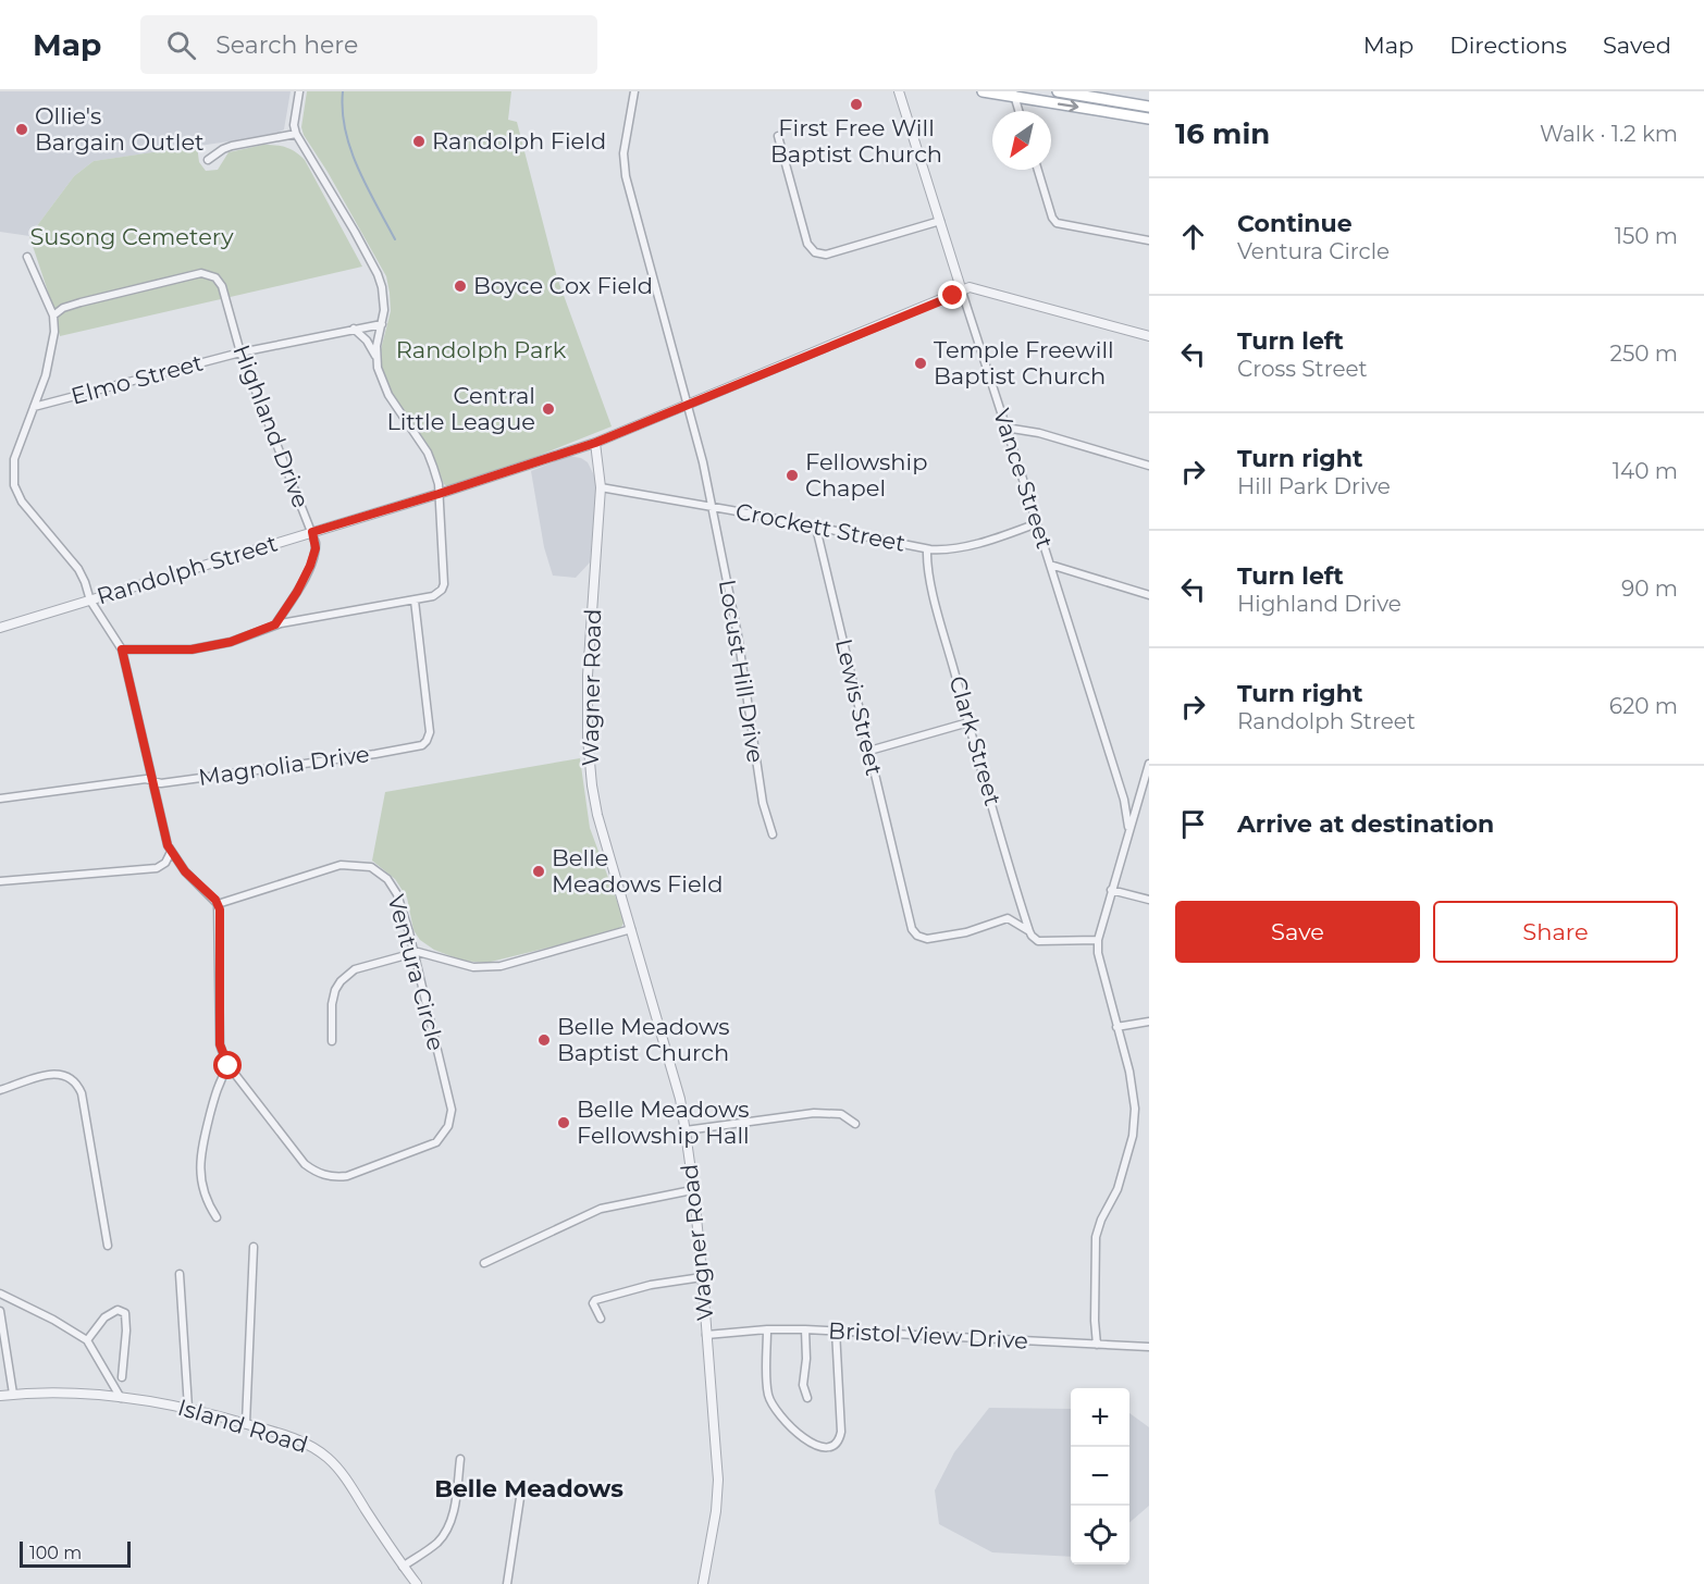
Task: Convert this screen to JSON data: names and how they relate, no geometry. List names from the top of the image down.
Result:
{
  "streets": {
    "street": [
      "Elmo Street",
      "Highland Drive",
      "Vance Street",
      "Crockett Street",
      "Randolph Street",
      "Locust Hill Drive",
      "Wagner Road",
      "Lewis Street",
      "Clark Street",
      "Magnolia Drive",
      "Ventura Circle",
      "Bristol View Drive",
      "Island Road"
    ]
  },
  "crossings": [
    ["Elmo Street", "Highland Drive"],
    ["Highland Drive", "Randolph Street"],
    ["Vance Street", "Crockett Street"],
    ["Vance Street", "Randolph Street"],
    ["Crockett Street", "Locust Hill Drive"],
    ["Crockett Street", "Wagner Road"],
    ["Crockett Street", "Lewis Street"],
    ["Crockett Street", "Clark Street"],
    ["Randolph Street", "Locust Hill Drive"],
    ["Randolph Street", "Wagner Road"],
    ["Wagner Road", "Bristol View Drive"],
    ["Lewis Street", "Clark Street"]
  ],
  "districts": ["Belle Meadows"],
  "parks": ["Susong Cemetery", "Randolph Park"],
  "places": [
    "First Free Will Baptist Church",
    "Ollie's Bargain Outlet",
    "Randolph Field",
    "Boyce Cox Field",
    "Temple Freewill Baptist Church",
    "Central Little League",
    "Fellowship Chapel",
    "Belle Meadows Field",
    "Belle Meadows Baptist Church",
    "Belle Meadows Fellowship Hall"
  ],
  "scale_bar": "100 m",
  "north": "bottom left",
  "page": {
    "header": "Map",
    "search": "Search here",
    "nav": ["Map", "Directions", "Saved"],
    "heading": ["16 min", "Walk · 1.2 km"],
    "list": [
      ["Continue", "Ventura Circle", "150 m"],
      ["Turn left", "Cross Street", "250 m"],
      ["Turn right", "Hill Park Drive", "140 m"],
      ["Turn left", "Highland Drive", "90 m"],
      ["Turn right", "Randolph Street", "620 m"],
      "Arrive at destination"
    ],
    "buttons": ["Save", "Share"],
    "map_buttons": ["+", "−"],
    "scale": "100 m"
  }
}
